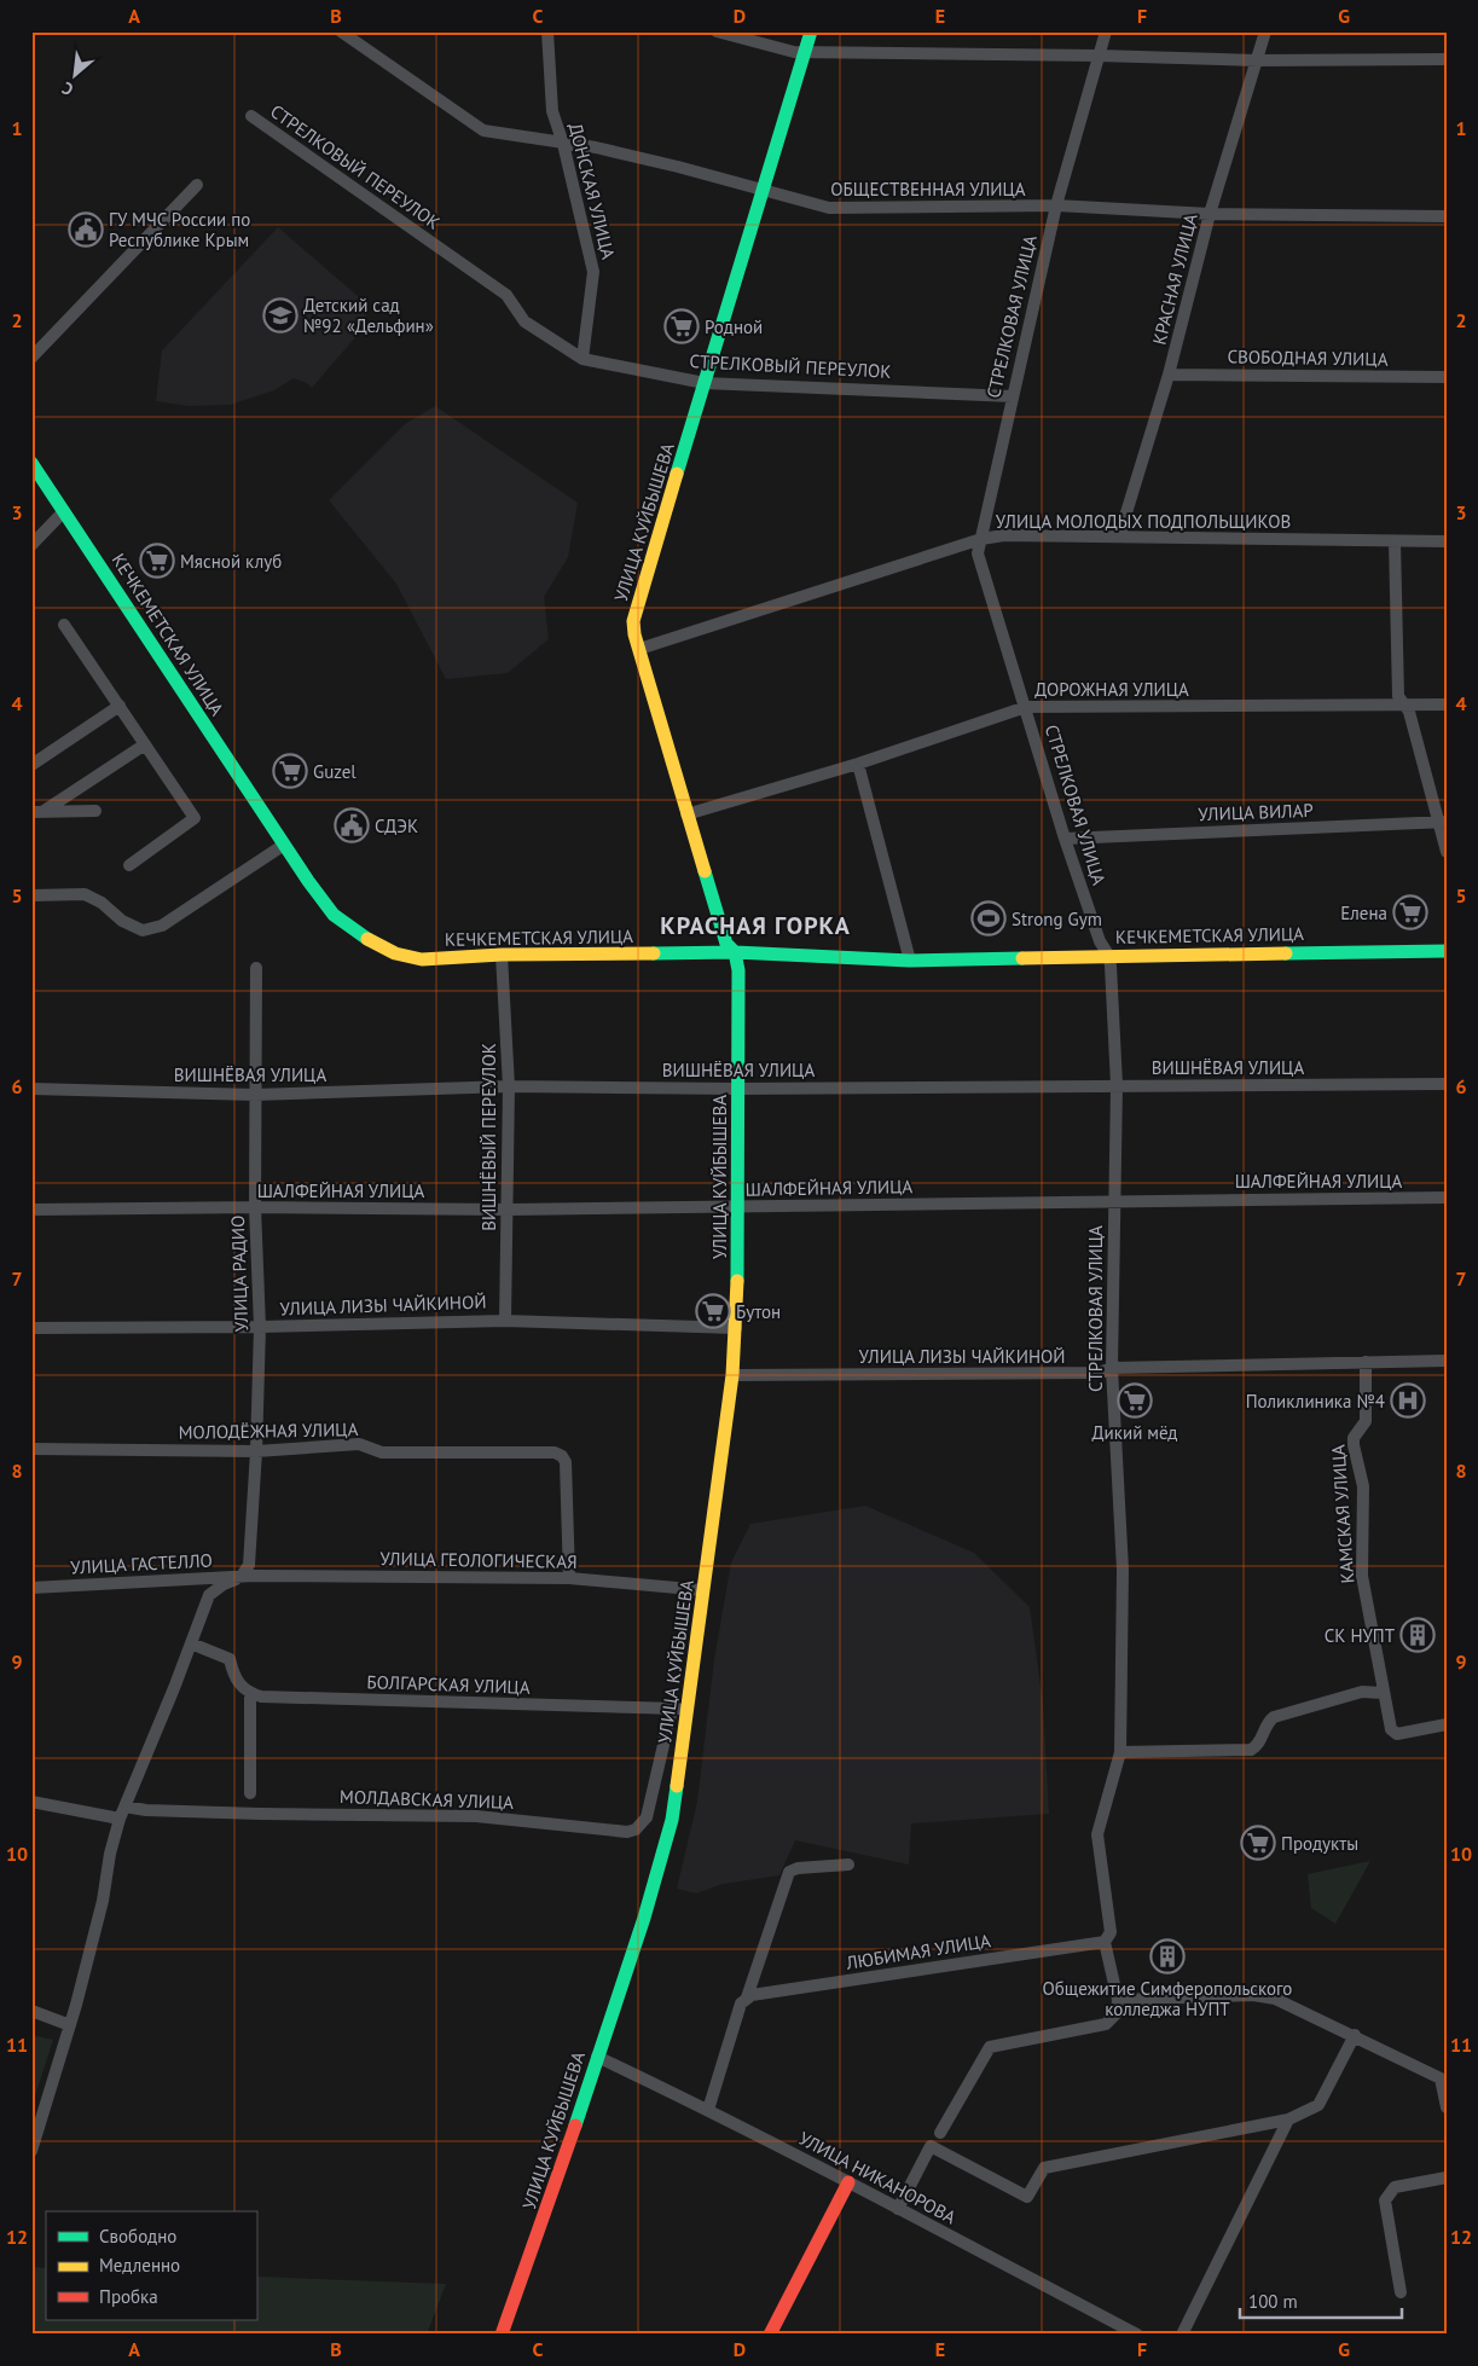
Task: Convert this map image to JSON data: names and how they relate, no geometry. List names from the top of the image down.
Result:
{
  "streets": {
    "main road": ["УЛИЦА КУЙБЫШЕВА", "КЕЧКЕМЕТСКАЯ УЛИЦА"],
    "street": [
      "СТРЕЛКОВЫЙ ПЕРЕУЛОК",
      "ОБЩЕСТВЕННАЯ УЛИЦА",
      "ДОНСКАЯ УЛИЦА",
      "КРАСНАЯ УЛИЦА",
      "СТРЕЛКОВАЯ УЛИЦА",
      "СВОБОДНАЯ УЛИЦА",
      "УЛИЦА МОЛОДЫХ ПОДПОЛЬЩИКОВ",
      "ДОРОЖНАЯ УЛИЦА",
      "УЛИЦА ВИЛАР",
      "ВИШНЁВАЯ УЛИЦА",
      "ВИШНЁВЫЙ ПЕРЕУЛОК",
      "ШАЛФЕЙНАЯ УЛИЦА",
      "УЛИЦА РАДИО",
      "УЛИЦА ЛИЗЫ ЧАЙКИНОЙ",
      "МОЛОДЁЖНАЯ УЛИЦА",
      "КАМСКАЯ УЛИЦА",
      "УЛИЦА ГЕОЛОГИЧЕСКАЯ",
      "УЛИЦА ГАСТЕЛЛО",
      "БОЛГАРСКАЯ УЛИЦА",
      "МОЛДАВСКАЯ УЛИЦА",
      "ЛЮБИМАЯ УЛИЦА",
      "УЛИЦА НИКАНОРОВА"
    ]
  },
  "crossings": [
    ["СТРЕЛКОВЫЙ ПЕРЕУЛОК", "ДОНСКАЯ УЛИЦА"],
    ["СТРЕЛКОВЫЙ ПЕРЕУЛОК", "СТРЕЛКОВАЯ УЛИЦА"],
    ["СТРЕЛКОВЫЙ ПЕРЕУЛОК", "УЛИЦА КУЙБЫШЕВА"],
    ["ОБЩЕСТВЕННАЯ УЛИЦА", "ДОНСКАЯ УЛИЦА"],
    ["ОБЩЕСТВЕННАЯ УЛИЦА", "КРАСНАЯ УЛИЦА"],
    ["ОБЩЕСТВЕННАЯ УЛИЦА", "СТРЕЛКОВАЯ УЛИЦА"],
    ["ОБЩЕСТВЕННАЯ УЛИЦА", "УЛИЦА КУЙБЫШЕВА"],
    ["КРАСНАЯ УЛИЦА", "СВОБОДНАЯ УЛИЦА"],
    ["КРАСНАЯ УЛИЦА", "УЛИЦА МОЛОДЫХ ПОДПОЛЬЩИКОВ"],
    ["СТРЕЛКОВАЯ УЛИЦА", "УЛИЦА МОЛОДЫХ ПОДПОЛЬЩИКОВ"],
    ["СТРЕЛКОВАЯ УЛИЦА", "КЕЧКЕМЕТСКАЯ УЛИЦА"],
    ["СТРЕЛКОВАЯ УЛИЦА", "ДОРОЖНАЯ УЛИЦА"],
    ["СТРЕЛКОВАЯ УЛИЦА", "УЛИЦА ВИЛАР"],
    ["СТРЕЛКОВАЯ УЛИЦА", "ВИШНЁВАЯ УЛИЦА"],
    ["СТРЕЛКОВАЯ УЛИЦА", "ШАЛФЕЙНАЯ УЛИЦА"],
    ["СТРЕЛКОВАЯ УЛИЦА", "УЛИЦА ЛИЗЫ ЧАЙКИНОЙ"],
    ["СТРЕЛКОВАЯ УЛИЦА", "ЛЮБИМАЯ УЛИЦА"],
    ["УЛИЦА МОЛОДЫХ ПОДПОЛЬЩИКОВ", "УЛИЦА КУЙБЫШЕВА"],
    ["УЛИЦА КУЙБЫШЕВА", "КЕЧКЕМЕТСКАЯ УЛИЦА"],
    ["УЛИЦА КУЙБЫШЕВА", "ДОРОЖНАЯ УЛИЦА"],
    ["УЛИЦА КУЙБЫШЕВА", "ВИШНЁВАЯ УЛИЦА"],
    ["УЛИЦА КУЙБЫШЕВА", "ШАЛФЕЙНАЯ УЛИЦА"],
    ["УЛИЦА КУЙБЫШЕВА", "УЛИЦА ЛИЗЫ ЧАЙКИНОЙ"],
    ["УЛИЦА КУЙБЫШЕВА", "УЛИЦА ГЕОЛОГИЧЕСКАЯ"],
    ["УЛИЦА КУЙБЫШЕВА", "БОЛГАРСКАЯ УЛИЦА"],
    ["УЛИЦА КУЙБЫШЕВА", "УЛИЦА НИКАНОРОВА"],
    ["КЕЧКЕМЕТСКАЯ УЛИЦА", "ВИШНЁВЫЙ ПЕРЕУЛОК"],
    ["ВИШНЁВАЯ УЛИЦА", "ВИШНЁВЫЙ ПЕРЕУЛОК"],
    ["ВИШНЁВАЯ УЛИЦА", "УЛИЦА РАДИО"],
    ["ВИШНЁВЫЙ ПЕРЕУЛОК", "ШАЛФЕЙНАЯ УЛИЦА"],
    ["ВИШНЁВЫЙ ПЕРЕУЛОК", "УЛИЦА ЛИЗЫ ЧАЙКИНОЙ"],
    ["ШАЛФЕЙНАЯ УЛИЦА", "УЛИЦА РАДИО"],
    ["УЛИЦА РАДИО", "УЛИЦА ЛИЗЫ ЧАЙКИНОЙ"],
    ["УЛИЦА РАДИО", "МОЛОДЁЖНАЯ УЛИЦА"],
    ["УЛИЦА РАДИО", "УЛИЦА ГЕОЛОГИЧЕСКАЯ"],
    ["УЛИЦА РАДИО", "УЛИЦА ГАСТЕЛЛО"],
    ["УЛИЦА ЛИЗЫ ЧАЙКИНОЙ", "КАМСКАЯ УЛИЦА"],
    ["МОЛОДЁЖНАЯ УЛИЦА", "УЛИЦА ГЕОЛОГИЧЕСКАЯ"],
    ["УЛИЦА ГЕОЛОГИЧЕСКАЯ", "УЛИЦА ГАСТЕЛЛО"],
    ["БОЛГАРСКАЯ УЛИЦА", "МОЛДАВСКАЯ УЛИЦА"]
  ],
  "districts": ["КРАСНАЯ ГОРКА"],
  "places": {
    "public building": ["ГУ МЧС России по Республике Крым", "СДЭК"],
    "school or university": ["Детский сад №92 «Дельфин»"],
    "supermarket": [
      "Родной",
      "Мясной клуб",
      "Guzel",
      "Елена",
      "Бутон",
      "Дикий мёд",
      "Продукты"
    ],
    "sports": ["Strong Gym"],
    "hospital": ["Поликлиника №4"],
    "building": ["СК НУПТ", "Общежитие Симферопольского колледжа НУПТ"]
  },
  "legend": ["Свободно", "Медленно", "Пробка"],
  "scale_bar": "100 m",
  "north": "bottom left",
  "grid": {
    "columns": [
      "A",
      "B",
      "C",
      "D",
      "E",
      "F",
      "G"
    ],
    "rows": [
      "1",
      "2",
      "3",
      "4",
      "5",
      "6",
      "7",
      "8",
      "9",
      "10",
      "11",
      "12"
    ]
  }
}
